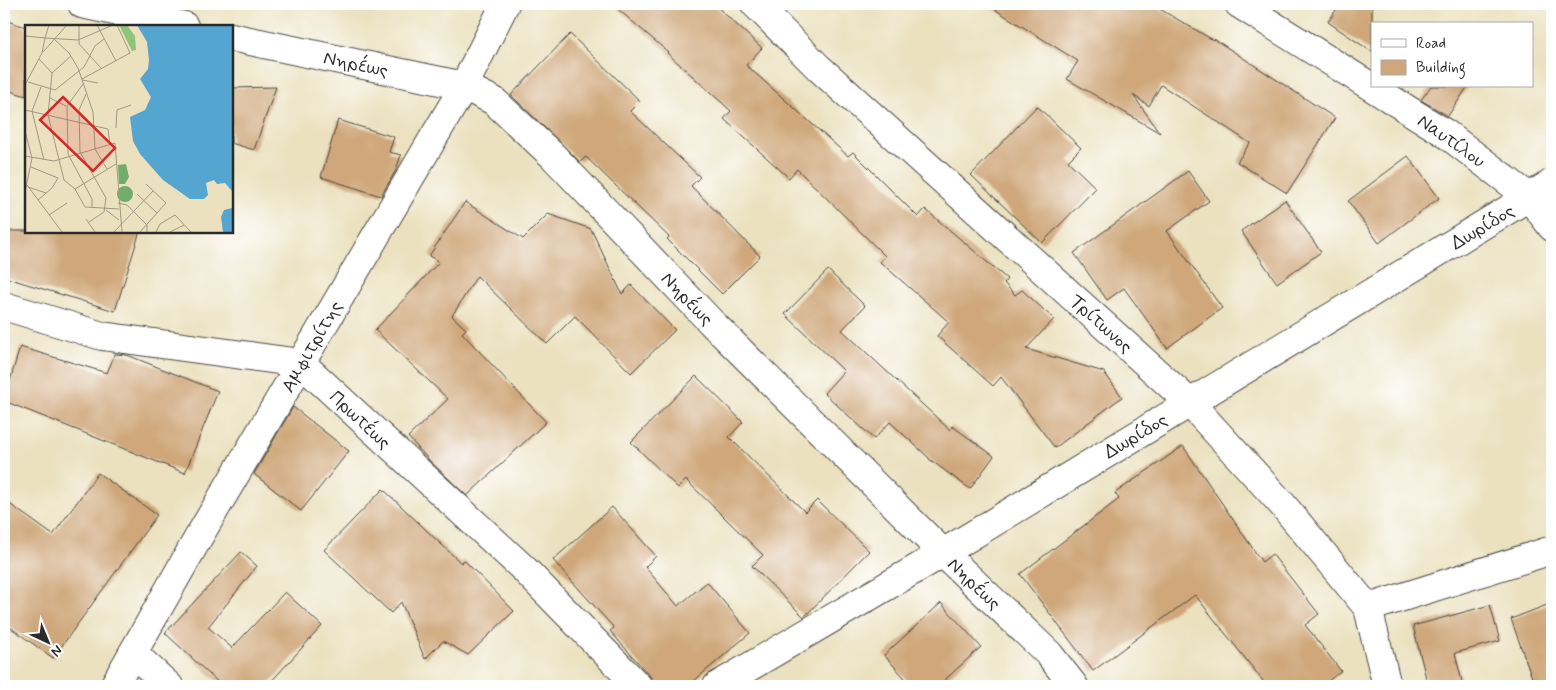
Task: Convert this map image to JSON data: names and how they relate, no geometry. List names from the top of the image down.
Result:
{
  "streets": {
    "street": [
      "Νηρέως",
      "Ναυτίλου",
      "Δωρίδος",
      "Τρίτωνος",
      "Αμφιτρίτης",
      "Πρωτέως"
    ]
  },
  "crossings": [
    ["Νηρέως", "Δωρίδος"],
    ["Νηρέως", "Αμφιτρίτης"],
    ["Ναυτίλου", "Δωρίδος"],
    ["Δωρίδος", "Τρίτωνος"],
    ["Αμφιτρίτης", "Πρωτέως"]
  ],
  "legend": ["Road", "Building"],
  "north": "bottom right"
}
